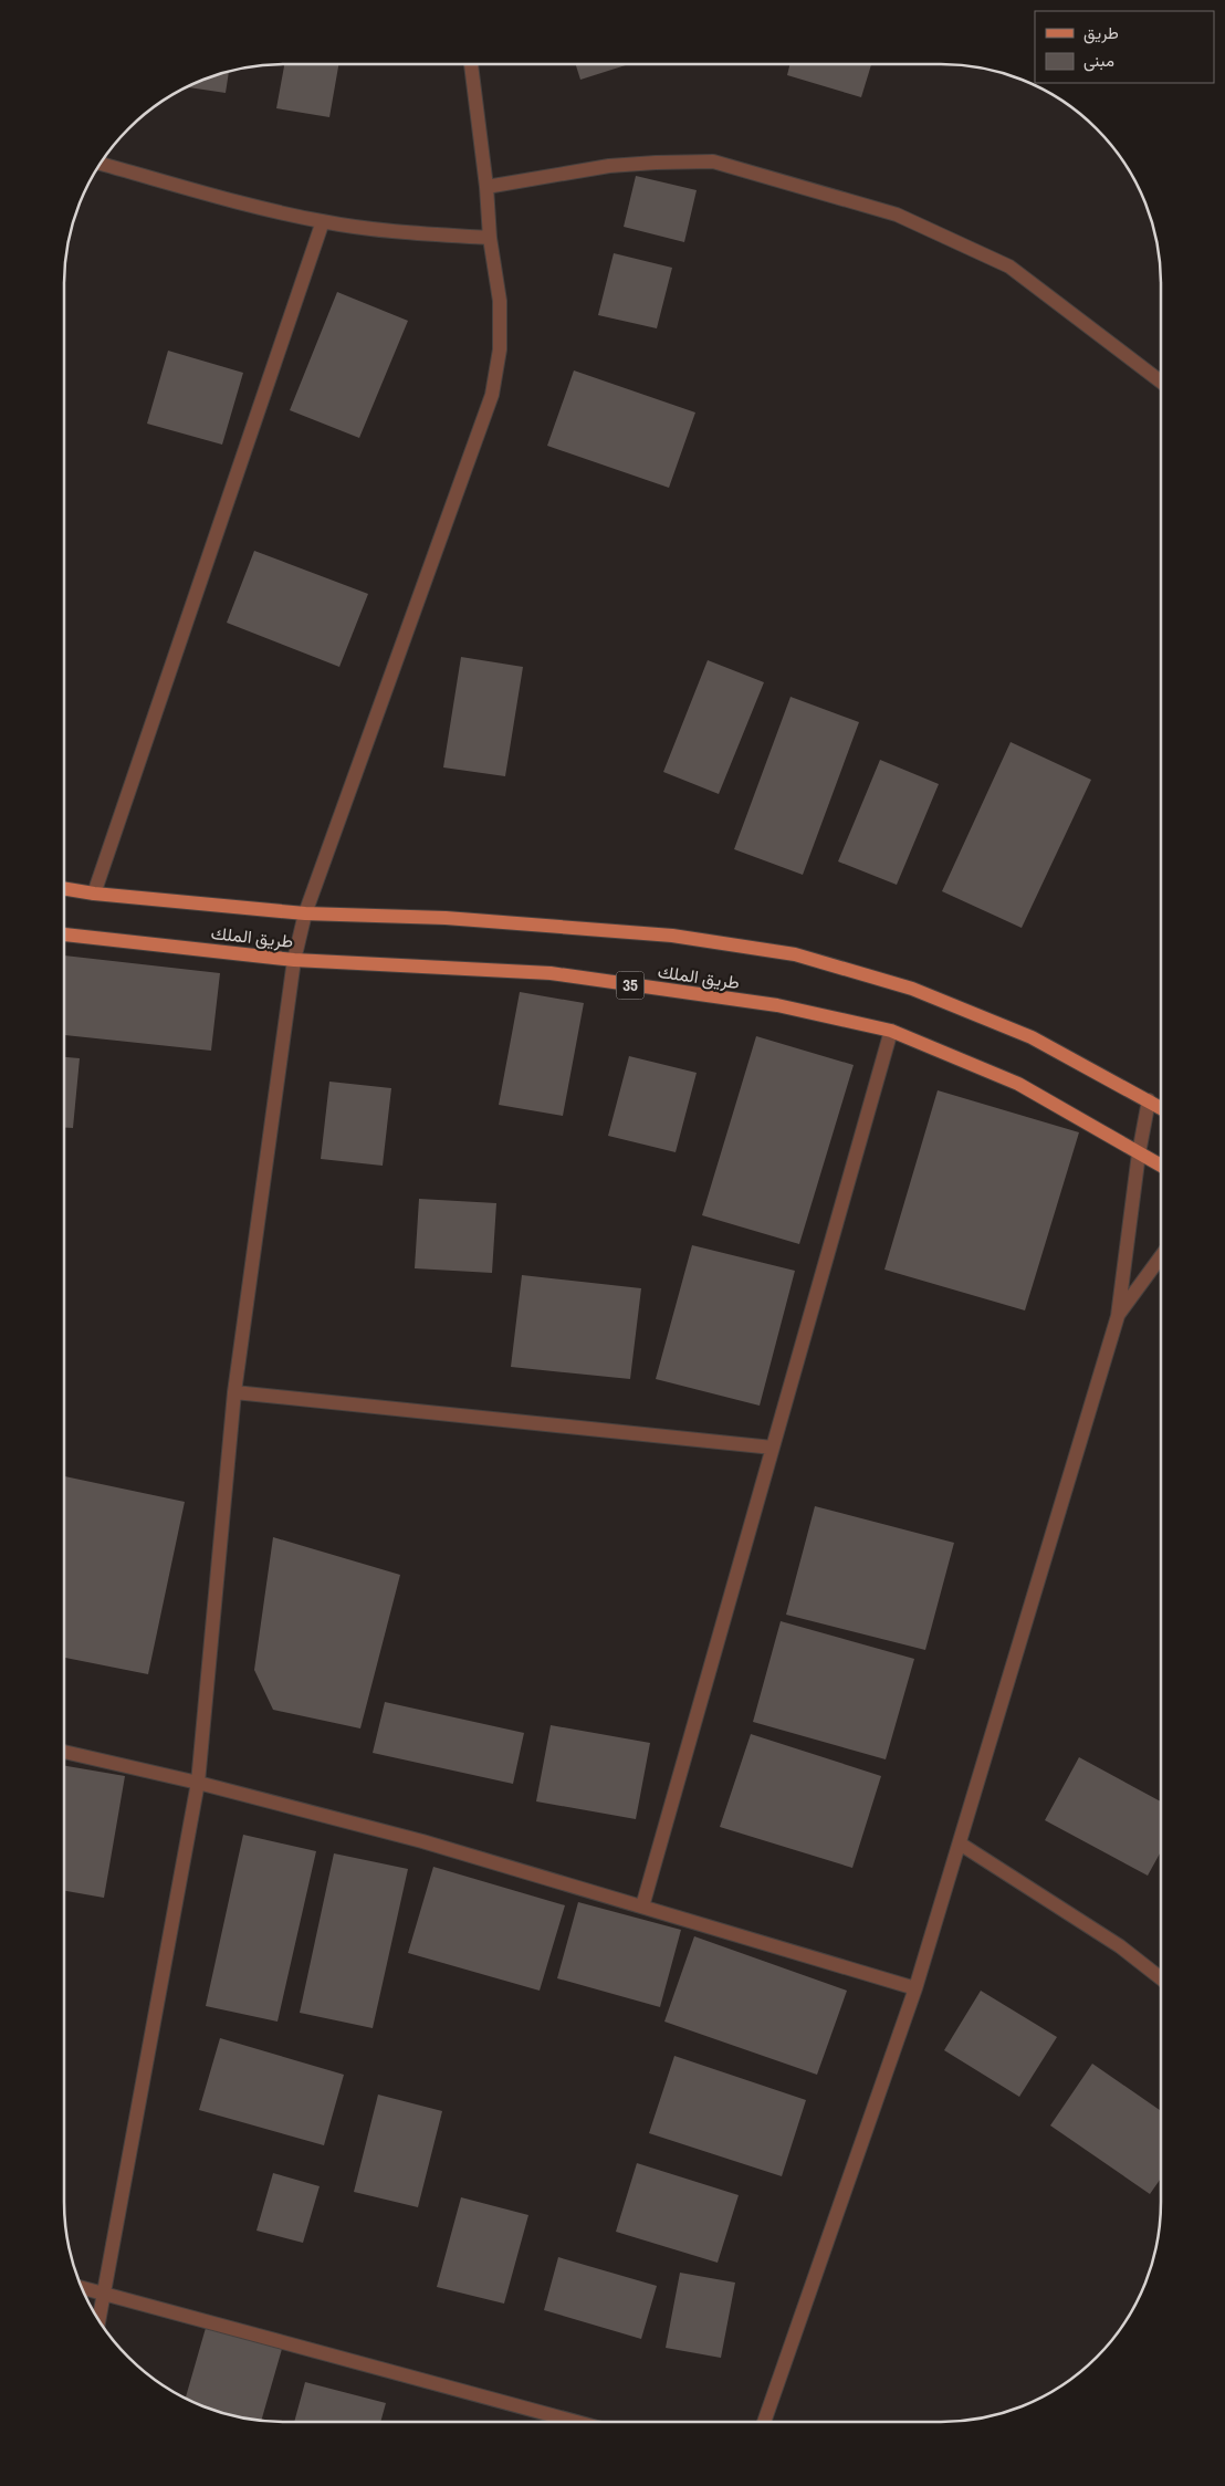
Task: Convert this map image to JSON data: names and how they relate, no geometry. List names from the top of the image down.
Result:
{
  "streets": {
    "main road": ["طريق الملك", "35"]
  },
  "legend": ["طريق", "مبنى"]
}
